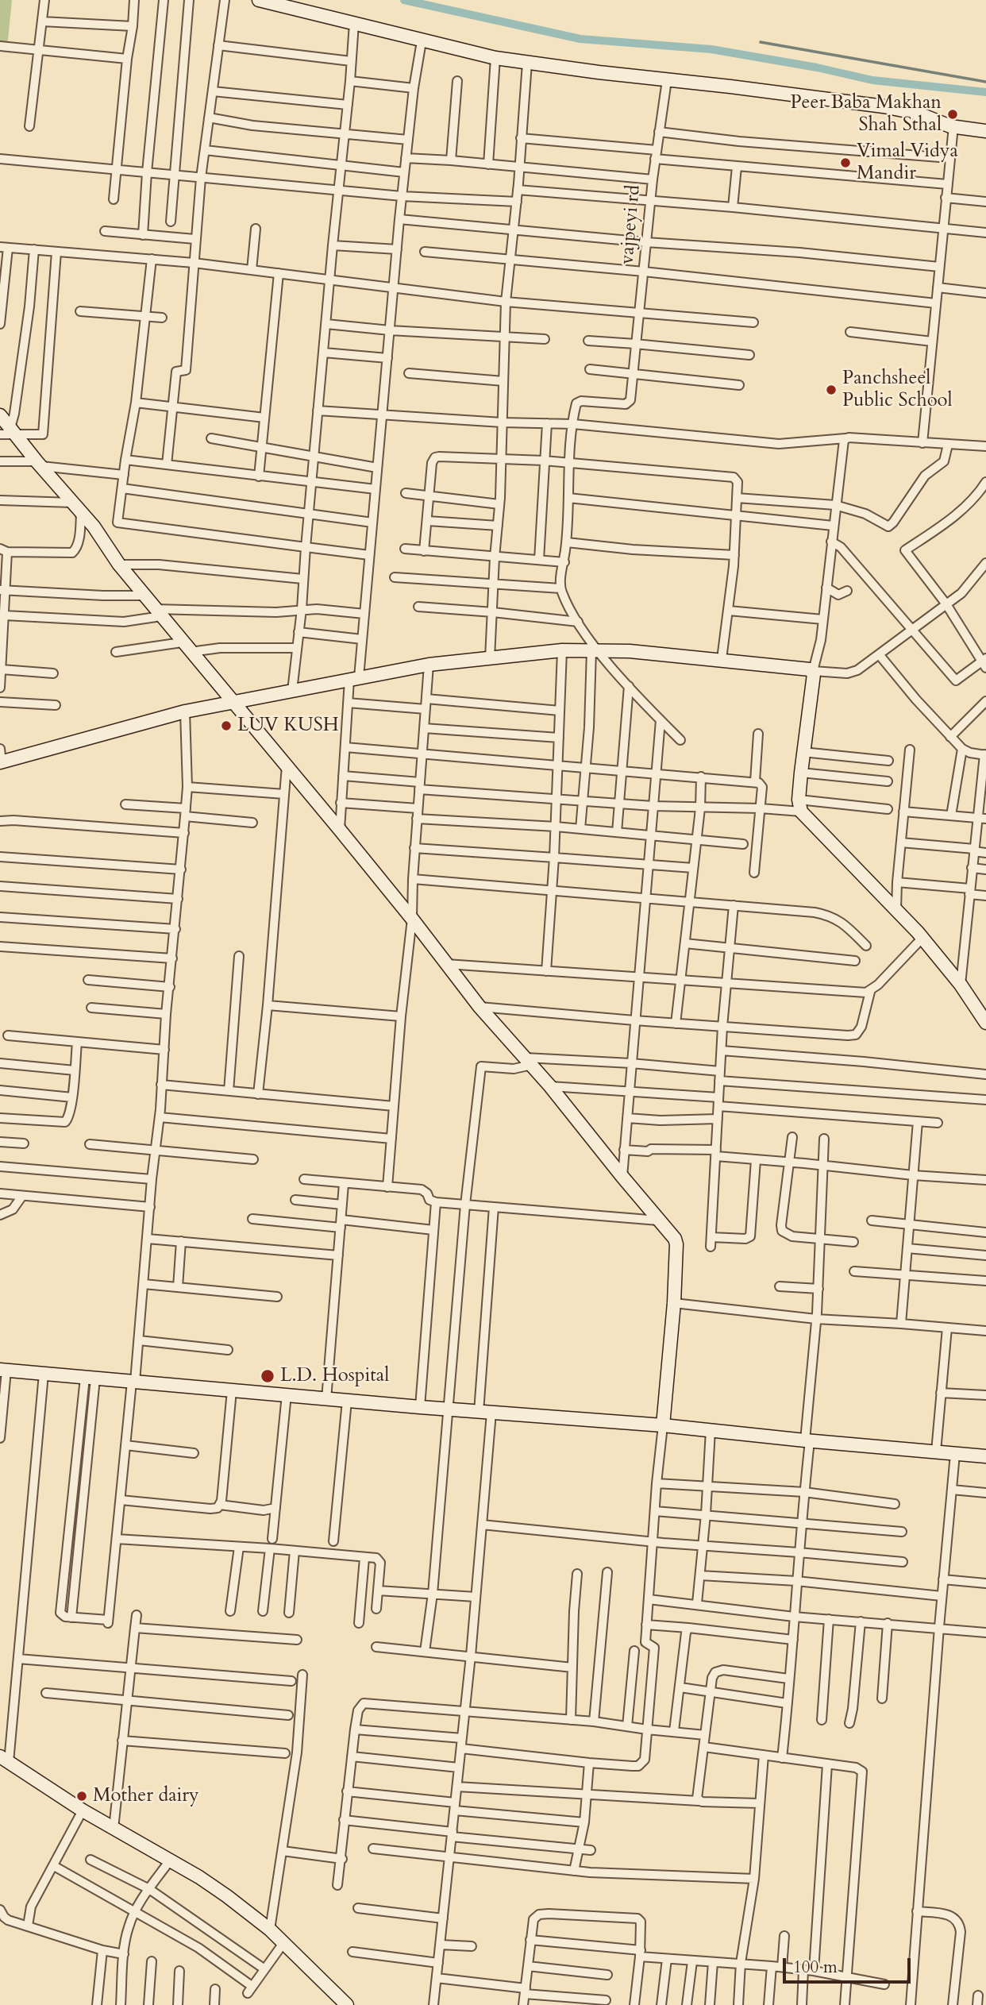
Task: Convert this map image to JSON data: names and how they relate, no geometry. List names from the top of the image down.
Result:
{
  "streets": {
    "street": ["vajpeyi rd"]
  },
  "places": [
    "Peer Baba Makhan Shah Sthal",
    "Vimal Vidya Mandir",
    "Panchsheel Public School",
    "LUV KUSH",
    "L.D. Hospital",
    "Mother dairy"
  ],
  "scale_bar": "100 m"
}
